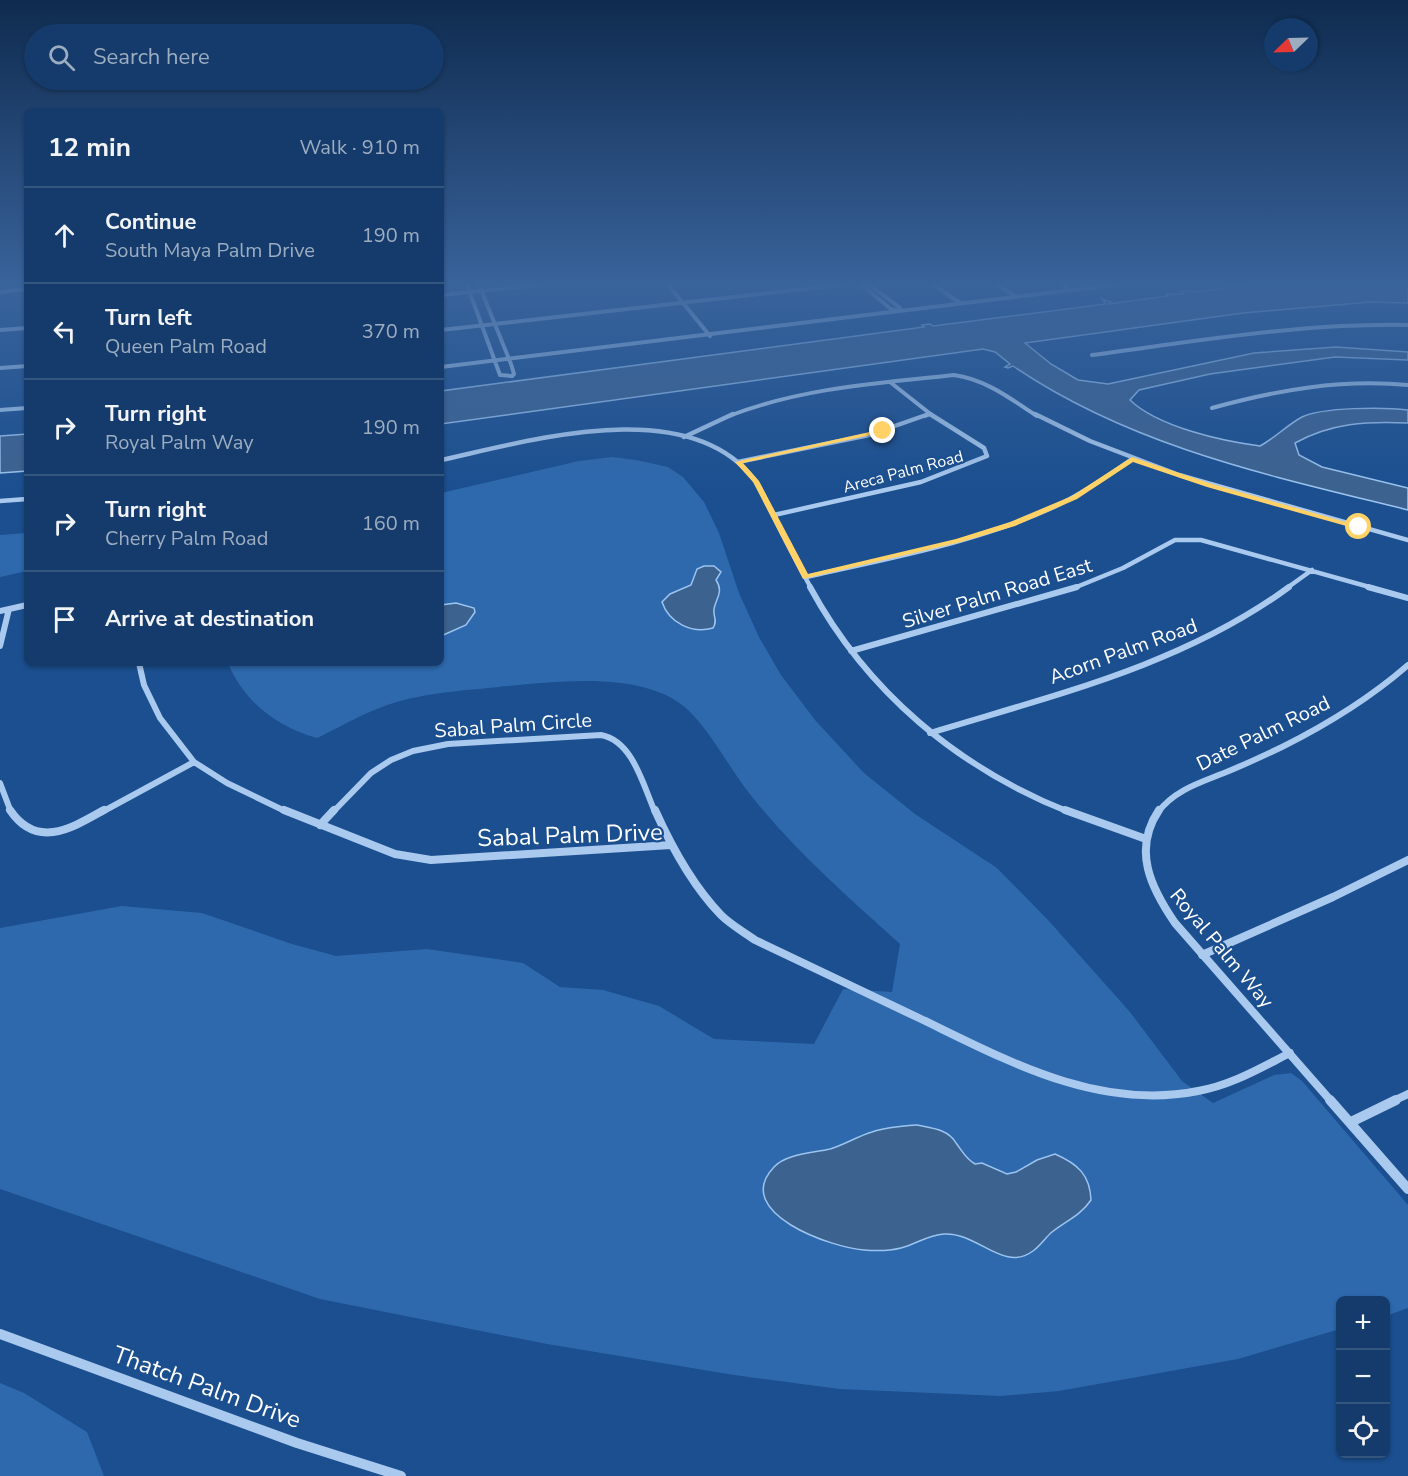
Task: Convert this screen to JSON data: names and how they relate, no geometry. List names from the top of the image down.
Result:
{
  "streets": {
    "street": [
      "Areca Palm Road",
      "Silver Palm Road East",
      "Acorn Palm Road",
      "Sabal Palm Circle",
      "Date Palm Road",
      "Sabal Palm Drive",
      "Royal Palm Way",
      "Thatch Palm Drive"
    ]
  },
  "crossings": [
    ["Silver Palm Road East", "Acorn Palm Road"],
    ["Sabal Palm Circle", "Sabal Palm Drive"],
    ["Date Palm Road", "Royal Palm Way"],
    ["Sabal Palm Drive", "Royal Palm Way"]
  ],
  "north": "bottom left",
  "page": {
    "search": "Search here",
    "heading": ["12 min", "Walk · 910 m"],
    "list": [
      ["Continue", "South Maya Palm Drive", "190 m"],
      ["Turn left", "Queen Palm Road", "370 m"],
      ["Turn right", "Royal Palm Way", "190 m"],
      ["Turn right", "Cherry Palm Road", "160 m"],
      "Arrive at destination"
    ],
    "map_buttons": ["+", "−"]
  }
}
